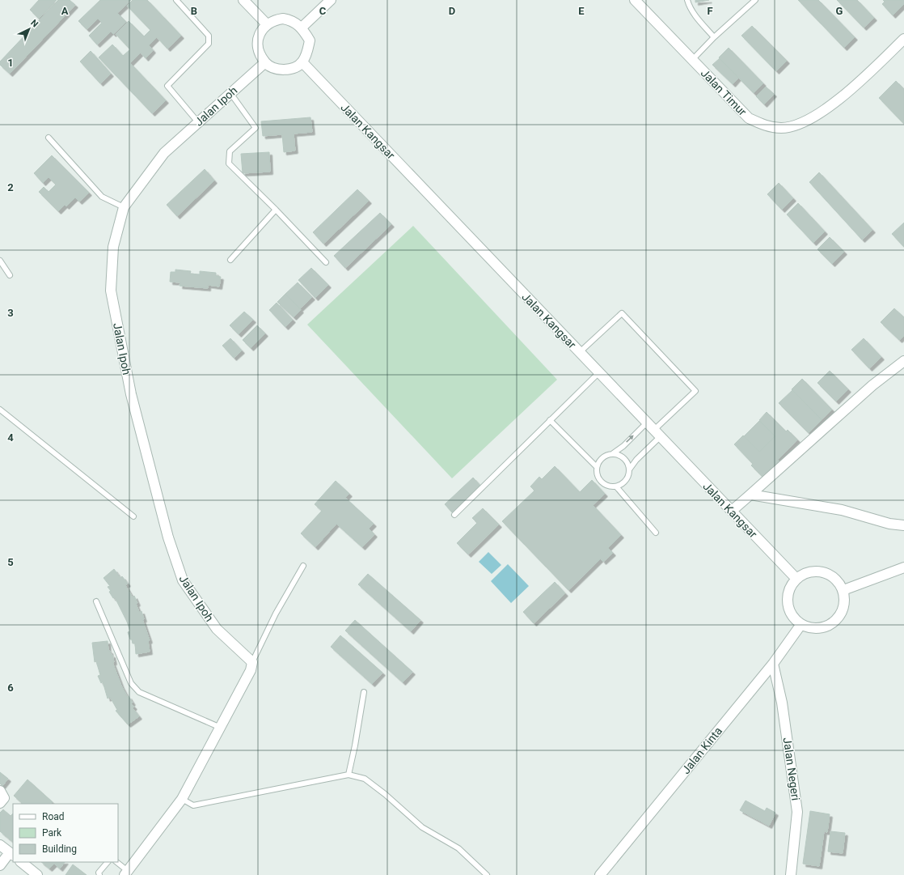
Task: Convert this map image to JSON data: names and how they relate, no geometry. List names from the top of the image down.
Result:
{
  "streets": {
    "street": [
      "Jalan Timur",
      "Jalan Ipoh",
      "Jalan Kangsar",
      "Jalan Kinta",
      "Jalan Negeri"
    ]
  },
  "crossings": [
    ["Jalan Ipoh", "Jalan Kangsar"],
    ["Jalan Kangsar", "Jalan Kinta"],
    ["Jalan Kinta", "Jalan Negeri"]
  ],
  "legend": ["Road", "Park", "Building"],
  "north": "top right",
  "grid": {
    "columns": [
      "A",
      "B",
      "C",
      "D",
      "E",
      "F",
      "G"
    ],
    "rows": [
      "1",
      "2",
      "3",
      "4",
      "5",
      "6"
    ]
  }
}
